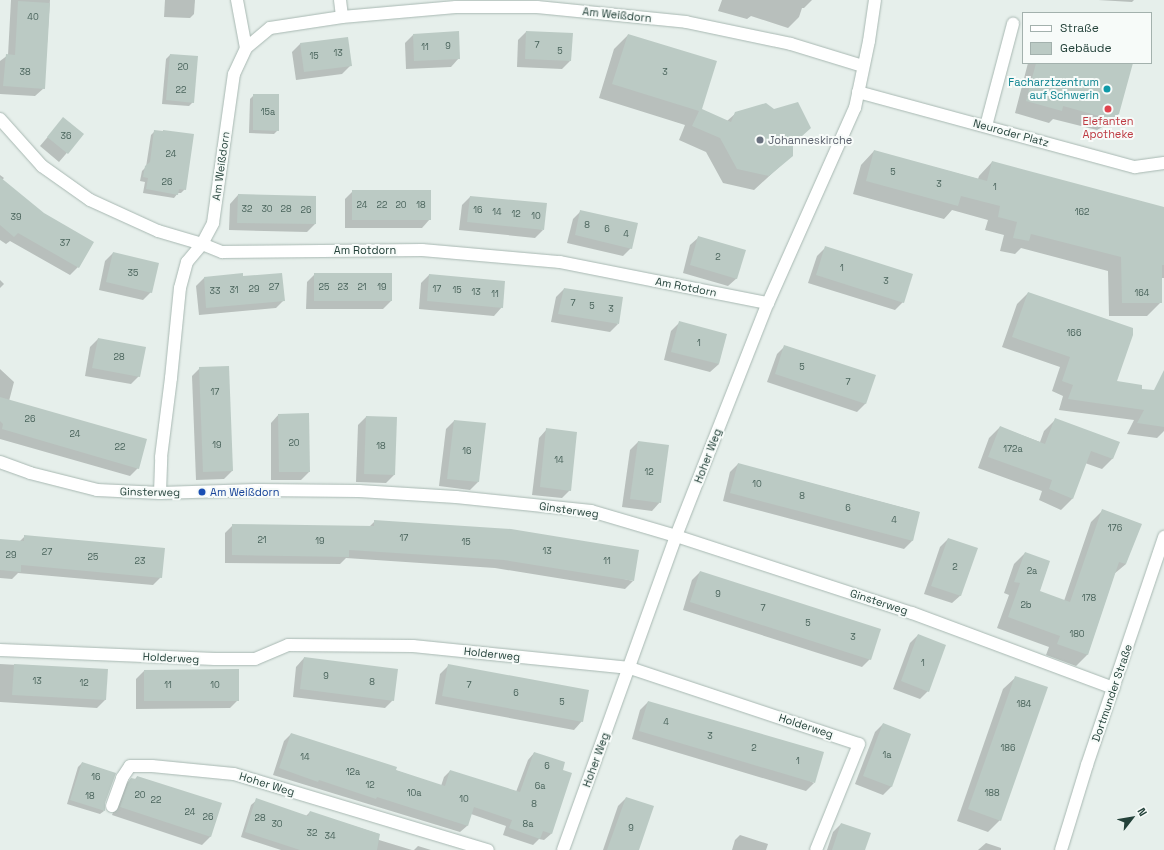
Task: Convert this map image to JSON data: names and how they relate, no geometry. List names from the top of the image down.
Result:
{
  "streets": {
    "street": [
      "Am Weißdorn",
      "Neuroder Platz",
      "Am Rotdorn",
      "Hoher Weg",
      "Ginsterweg",
      "Holderweg",
      "Dortmunder Straße"
    ]
  },
  "crossings": [
    ["Am Weißdorn", "Am Rotdorn"],
    ["Am Weißdorn", "Hoher Weg"],
    ["Am Weißdorn", "Ginsterweg"],
    ["Neuroder Platz", "Hoher Weg"],
    ["Am Rotdorn", "Hoher Weg"],
    ["Hoher Weg", "Ginsterweg"],
    ["Hoher Weg", "Holderweg"],
    ["Ginsterweg", "Dortmunder Straße"]
  ],
  "places": [
    "Facharztzentrum auf Schwerin",
    "Elefanten Apotheke",
    "Johanneskirche",
    "Am Weißdorn"
  ],
  "house_numbers": [
    "40",
    "7",
    "9",
    "11",
    "5",
    "13",
    "15",
    "20",
    "38",
    "3",
    "22",
    "15a",
    "36",
    "24",
    "5",
    "26",
    "3",
    "1",
    "24",
    "22",
    "20",
    "18",
    "32",
    "30",
    "28",
    "26",
    "16",
    "14",
    "162",
    "12",
    "10",
    "39",
    "8",
    "6",
    "4",
    "37",
    "2",
    "1",
    "35",
    "3",
    "27",
    "25",
    "23",
    "21",
    "19",
    "29",
    "17",
    "31",
    "15",
    "33",
    "13",
    "164",
    "11",
    "7",
    "5",
    "3",
    "166",
    "1",
    "28",
    "5",
    "7",
    "17",
    "26",
    "24",
    "20",
    "19",
    "18",
    "22",
    "172a",
    "16",
    "14",
    "12",
    "10",
    "8",
    "6",
    "4",
    "176",
    "17",
    "21",
    "19",
    "15",
    "13",
    "27",
    "29",
    "25",
    "23",
    "11",
    "2",
    "2a",
    "9",
    "178",
    "2b",
    "7",
    "5",
    "180",
    "3",
    "1",
    "9",
    "13",
    "8",
    "12",
    "11",
    "10",
    "7",
    "6",
    "5",
    "184",
    "4",
    "3",
    "2",
    "186",
    "1a",
    "14",
    "1",
    "6",
    "12a",
    "16",
    "12",
    "6a",
    "10a",
    "188",
    "20",
    "18",
    "10",
    "22",
    "8",
    "24",
    "26",
    "28",
    "30",
    "8a",
    "9",
    "32",
    "34"
  ],
  "legend": ["Straße", "Gebäude"],
  "north": "top right"
}
